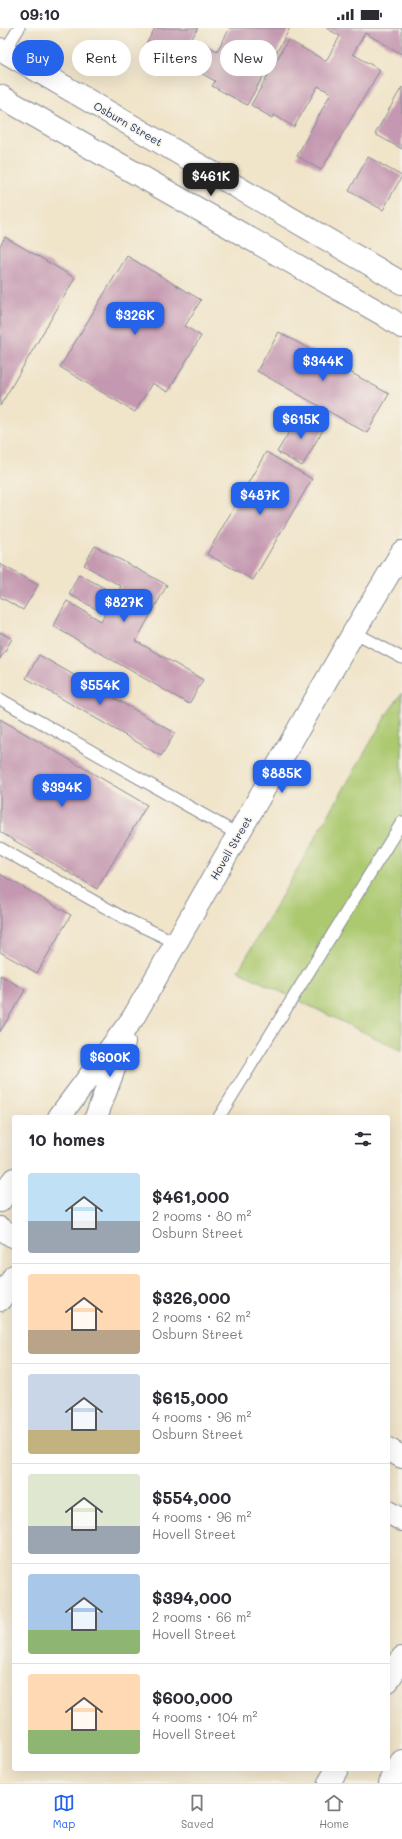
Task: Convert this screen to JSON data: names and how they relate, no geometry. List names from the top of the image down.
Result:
{
  "streets": {
    "street": ["Osburn Street", "Hovell Street"]
  },
  "page": {
    "status": "09:10",
    "chip": [
      "Buy",
      "Rent",
      "Filters",
      "New"
    ],
    "price": [
      "$461K",
      "$326K",
      "$344K",
      "$615K",
      "$487K",
      "$827K",
      "$554K",
      "$885K",
      "$394K",
      "$600K"
    ],
    "heading": "10 homes",
    "list": [
      {
        "name": "$461,000",
        "note": "2 rooms · 80 m² · Osburn Street"
      },
      {
        "name": "$326,000",
        "note": "2 rooms · 62 m² · Osburn Street"
      },
      {
        "name": "$615,000",
        "note": "4 rooms · 96 m² · Osburn Street"
      },
      {
        "name": "$554,000",
        "note": "4 rooms · 96 m² · Hovell Street"
      },
      {
        "name": "$394,000",
        "note": "2 rooms · 66 m² · Hovell Street"
      },
      {
        "name": "$600,000",
        "note": "4 rooms · 104 m² · Hovell Street"
      }
    ],
    "tabs": ["Map", "Saved", "Home"]
  }
}
